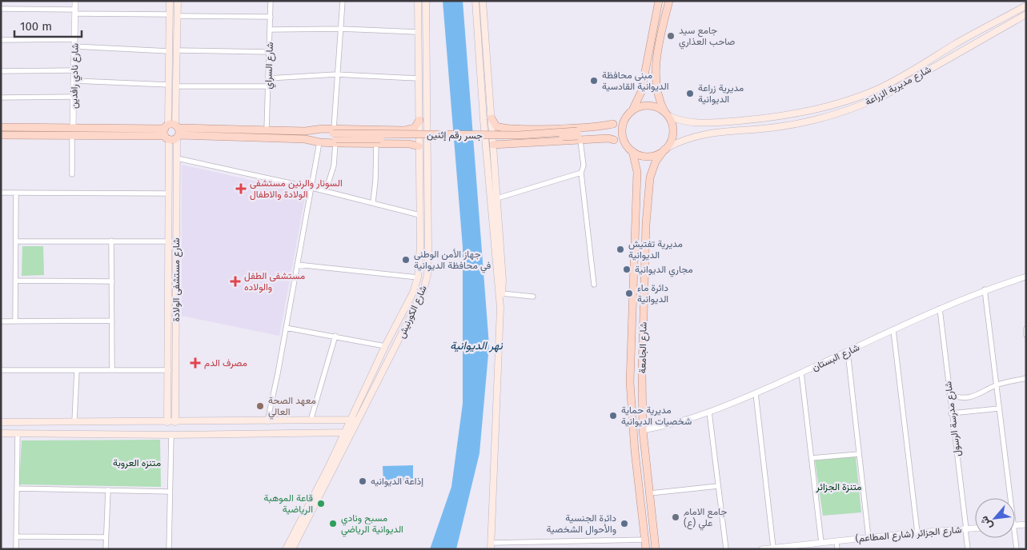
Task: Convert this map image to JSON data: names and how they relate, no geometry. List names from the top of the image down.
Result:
{
  "streets": {
    "main road": [
      "شارع مديرية الزراعة",
      "جسر رقم إثنين",
      "شارع مستشفى الولادة",
      "شارع الكورنيش",
      "شارع الجامعة"
    ],
    "street": [
      "شارع السراي",
      "شارع نادي رافدين",
      "شارع البستان",
      "شارع مدرسة الرسول",
      "شارع الجزائر (شارع المطاعم)"
    ]
  },
  "crossings": [
    ["شارع مديرية الزراعة", "شارع الجامعة"],
    ["شارع الجامعة", "شارع البستان"],
    ["شارع البستان", "شارع مدرسة الرسول"],
    ["شارع مدرسة الرسول", "شارع الجزائر (شارع المطاعم)"]
  ],
  "water": ["نهر الديوانية"],
  "parks": ["متنزه العروبة", "متنزة الجزائر"],
  "places": {
    "other": [
      "جامع سيد صاحب العذاري",
      "مبنى محافظة الديوانية القادسية",
      "مديرية زراعة الديوانية",
      "مديرية تفتيش الديوانية",
      "جهاز الأمن الوطني في محافظة الديوانية",
      "مجاري الديوانية",
      "دائرة ماء الديوانية",
      "معهد الصحة العالي",
      "مديرية حماية شخصيات الديوانية",
      "إذاعة الديوانيه",
      "قاعة الموهبة الرياضية",
      "جامع الامام علي (ع)",
      "مسبح ونادي الديوانية الرياضي",
      "دائرة الجنسية والأحوال الشخصية"
    ],
    "health": ["السونار والرنين مستشفى الولادة والاطفال", "مستشفى الطفل والولاده", "مصرف الدم"]
  },
  "scale_bar": "100 m",
  "north": "bottom left"
}
